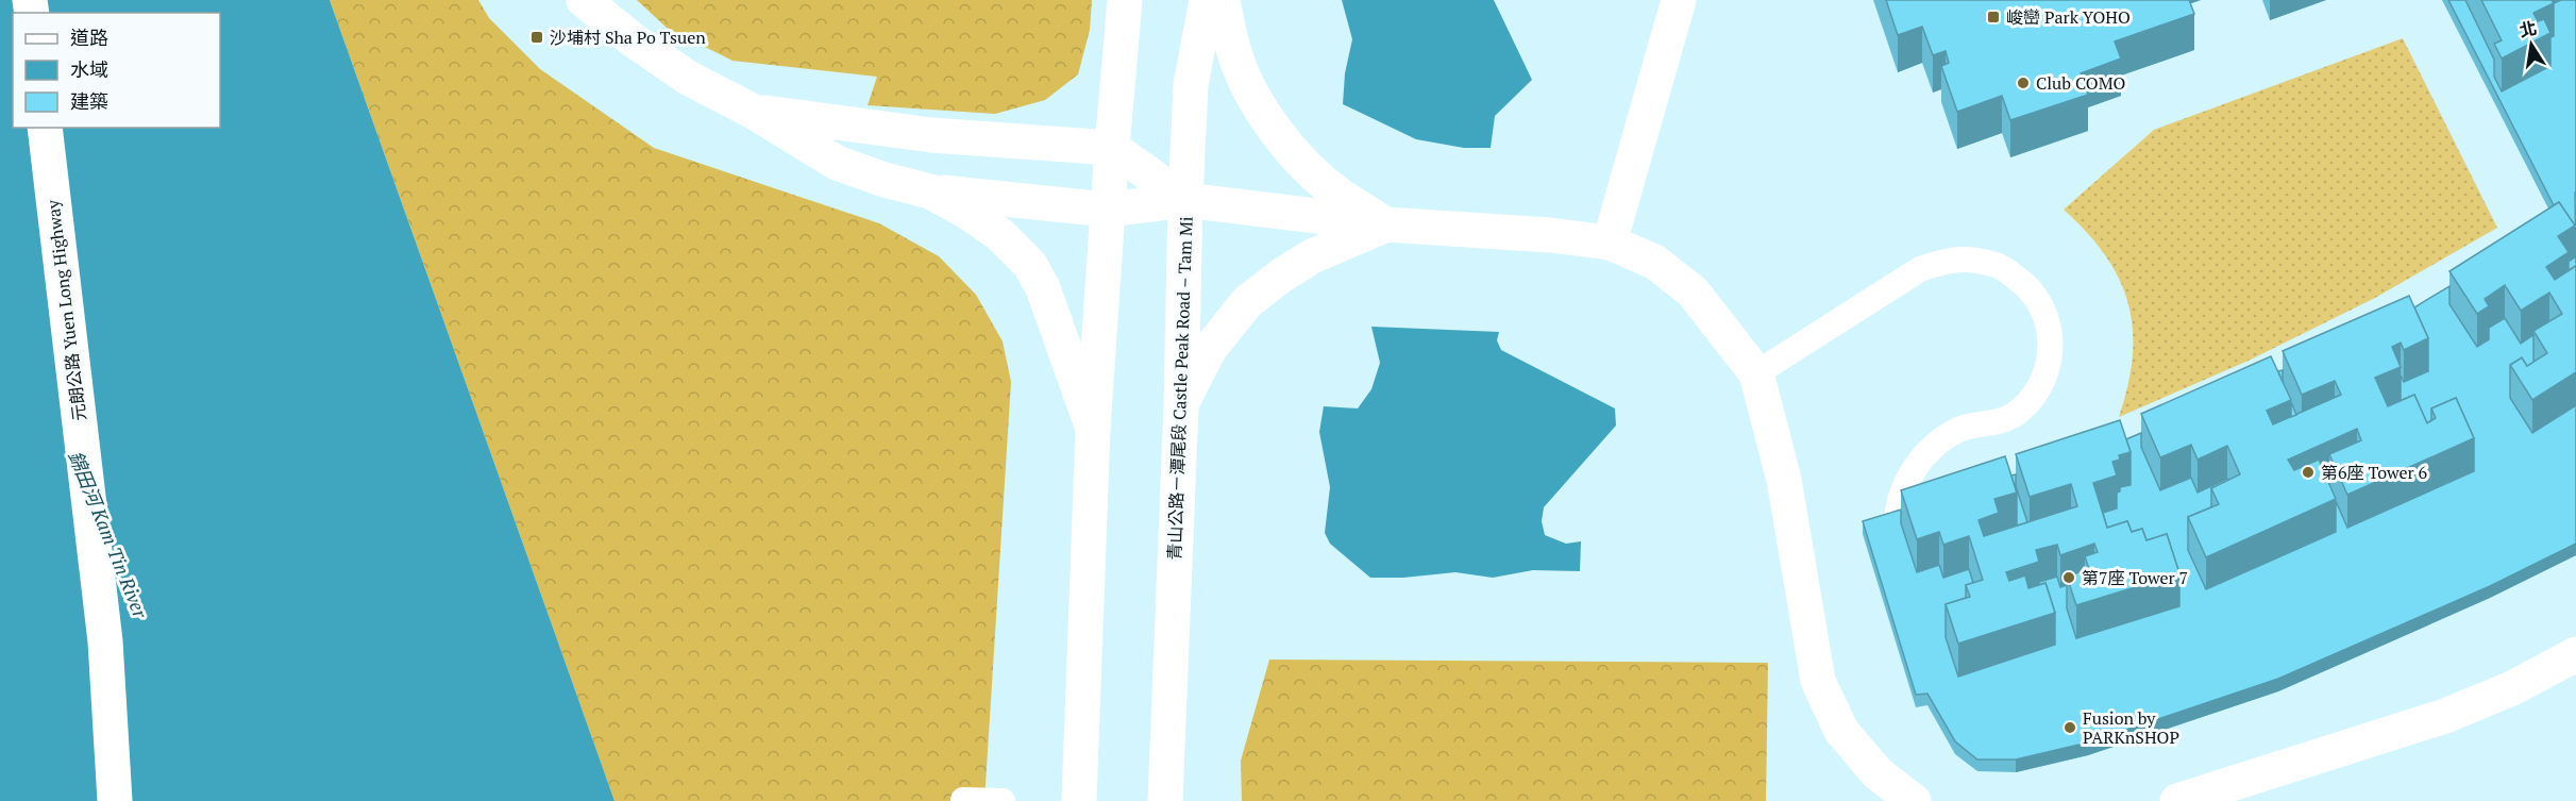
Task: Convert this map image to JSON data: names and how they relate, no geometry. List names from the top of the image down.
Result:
{
  "streets": {
    "main road": ["元朗公路 Yuen Long Highway", "青山公路－潭尾段 Castle Peak Road – Tam Mi"]
  },
  "water": ["錦田河 Kam Tin River"],
  "places": {
    "transit": ["峻巒 Park YOHO", "沙埔村 Sha Po Tsuen"],
    "other": [
      "Club COMO",
      "第6座 Tower 6",
      "第7座 Tower 7",
      "Fusion by PARKnSHOP"
    ]
  },
  "legend": ["道路", "水域", "建築"],
  "north": "top"
}
